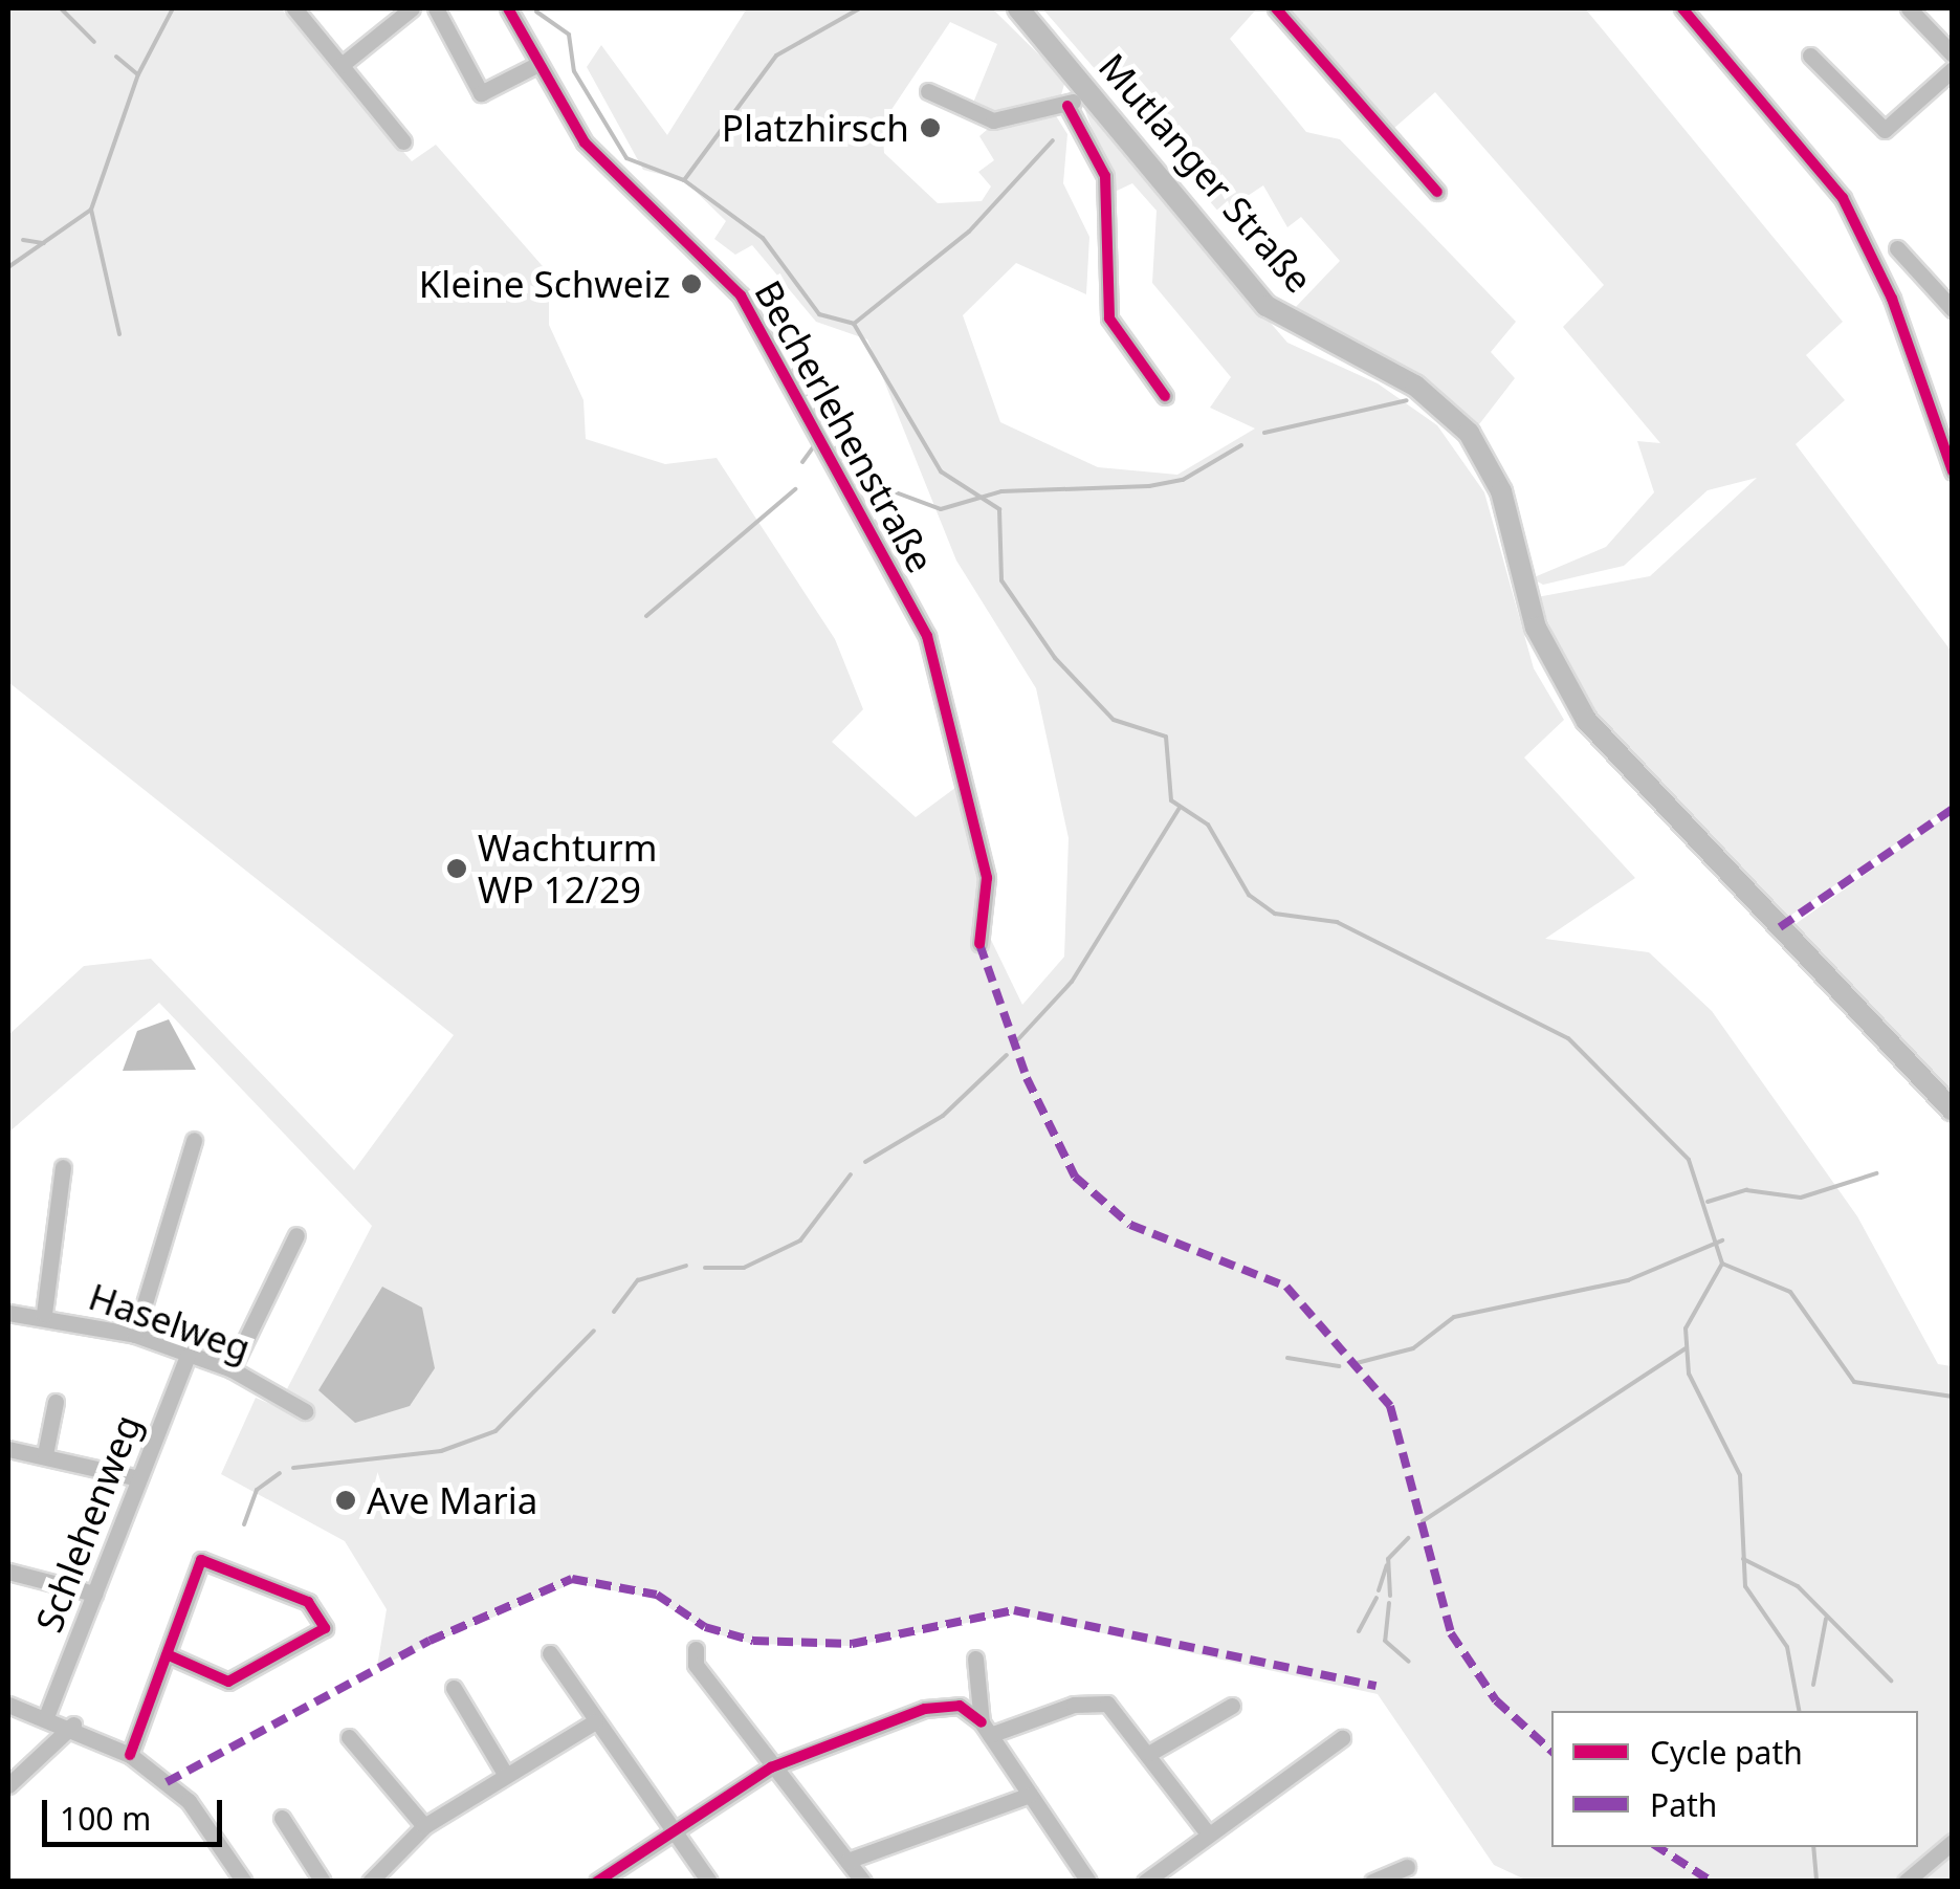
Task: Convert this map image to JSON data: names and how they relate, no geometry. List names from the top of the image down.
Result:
{
  "streets": {
    "main road": ["Mutlanger Straße"],
    "street": ["Becherlehenstraße", "Haselweg", "Schlehenweg"]
  },
  "crossings": [
    ["Haselweg", "Schlehenweg"]
  ],
  "places": [
    "Platzhirsch",
    "Kleine Schweiz",
    "Wachturm WP 12/29",
    "Ave Maria"
  ],
  "legend": ["Cycle path", "Path"],
  "scale_bar": "100 m"
}
